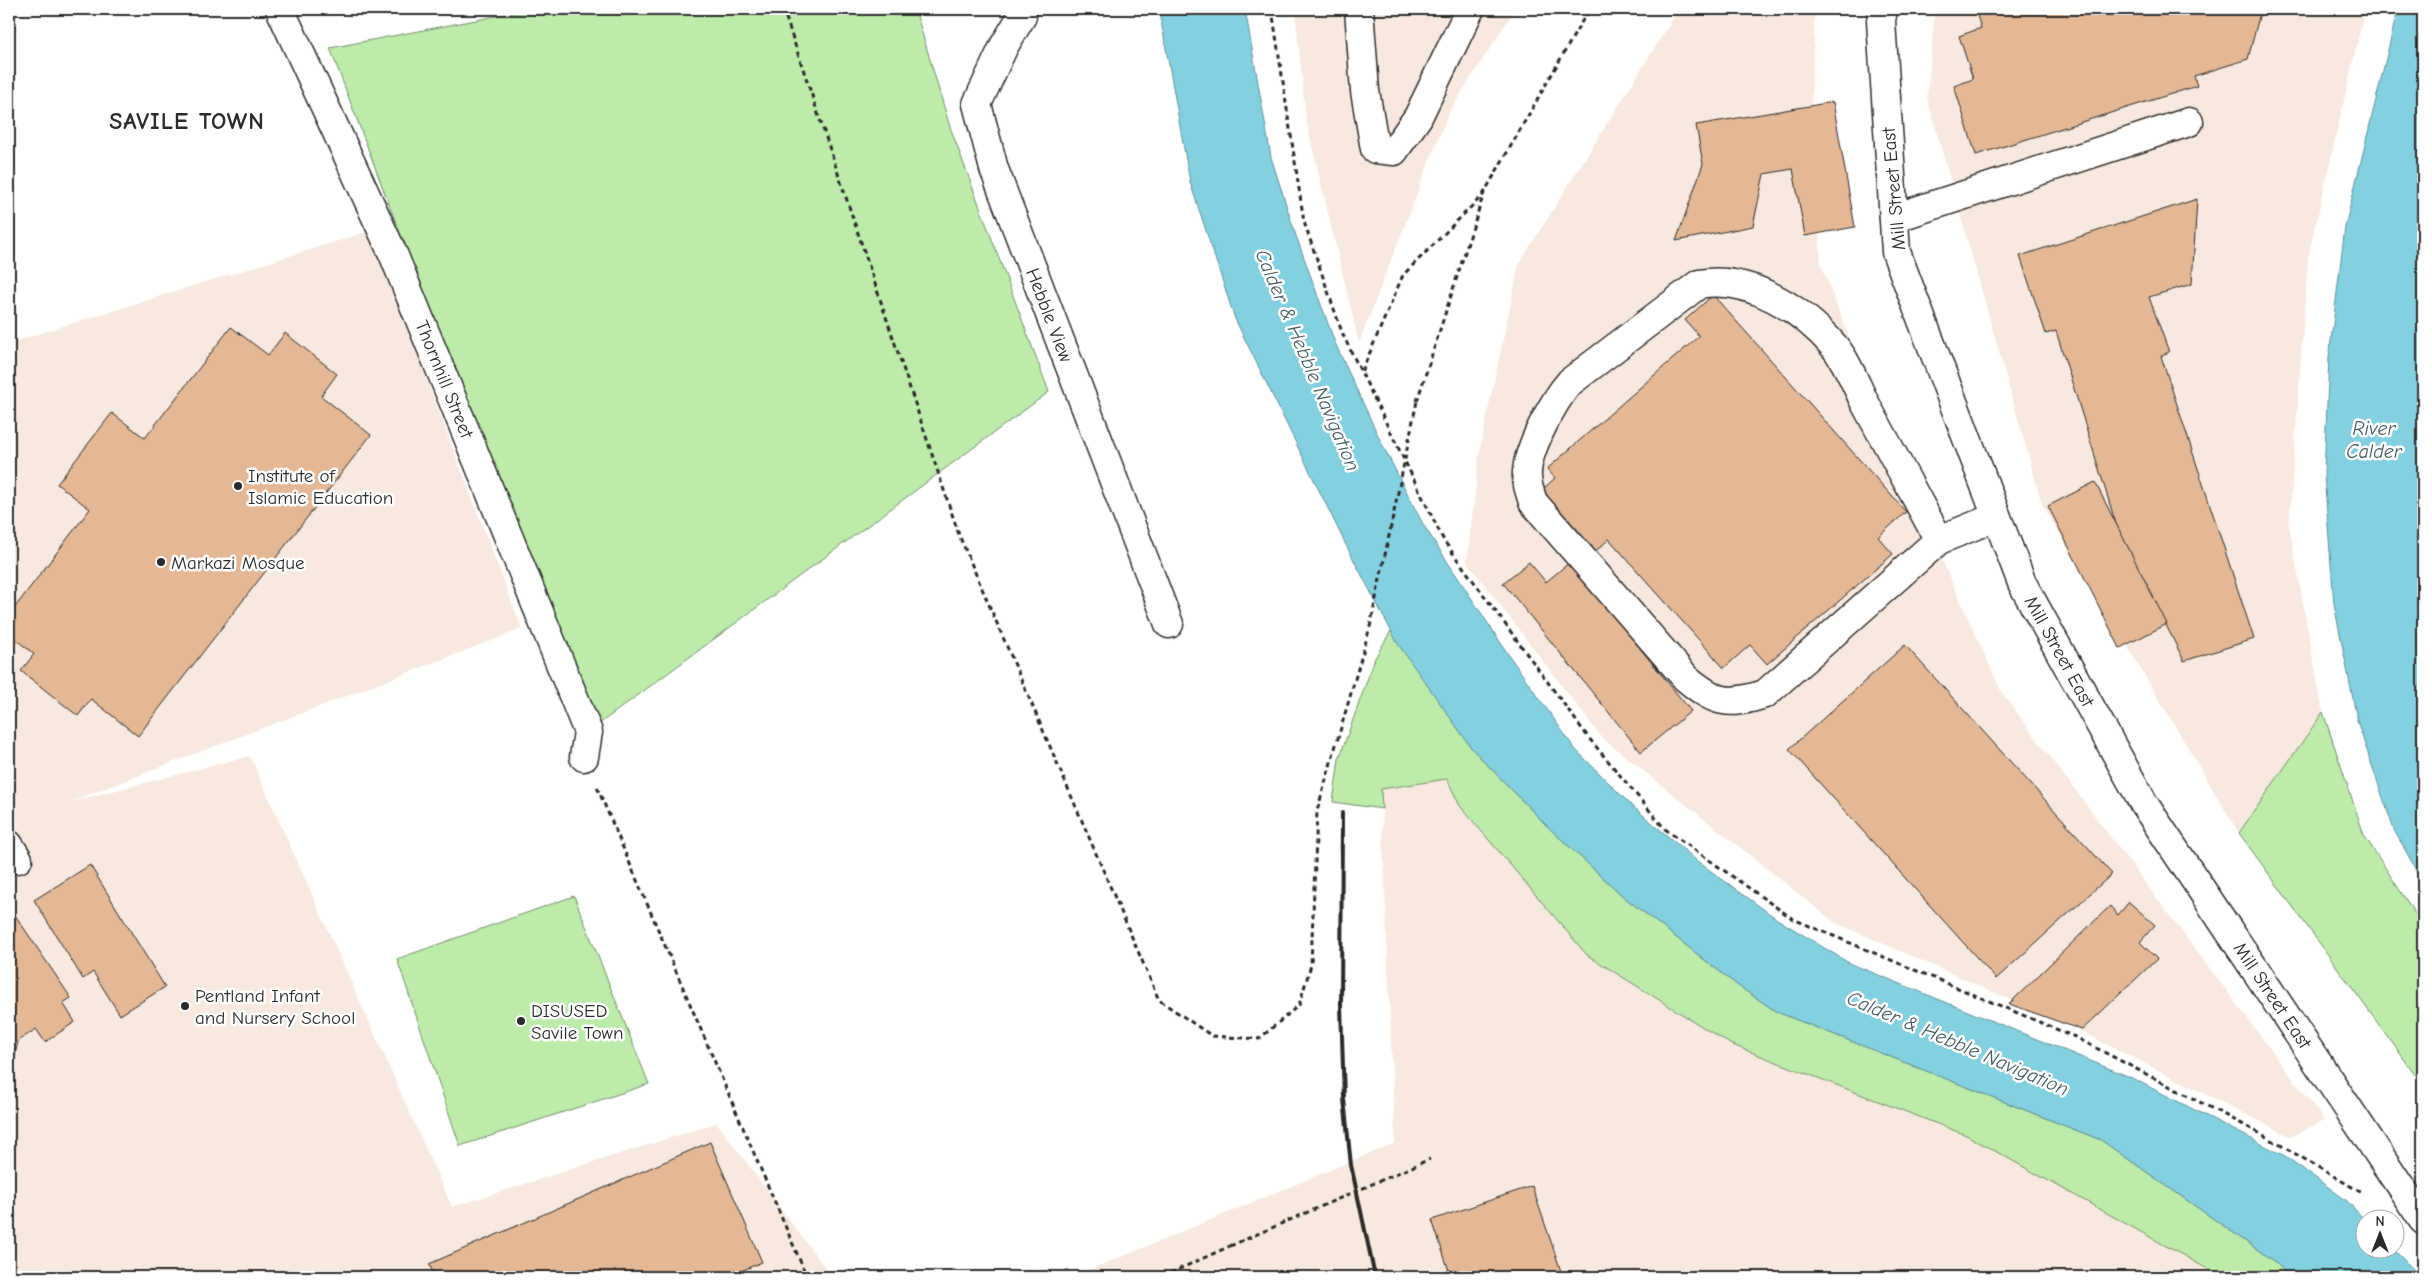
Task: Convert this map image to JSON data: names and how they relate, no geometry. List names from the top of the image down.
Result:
{
  "streets": {
    "street": ["Mill Street East", "Hebble View", "Thornhill Street"]
  },
  "districts": ["SAVILE TOWN"],
  "water": ["Calder & Hebble Navigation", "River Calder"],
  "places": [
    "Institute of Islamic Education",
    "Markazi Mosque",
    "Pentland Infant and Nursery School",
    "DISUSED Savile Town"
  ],
  "north": "top"
}
